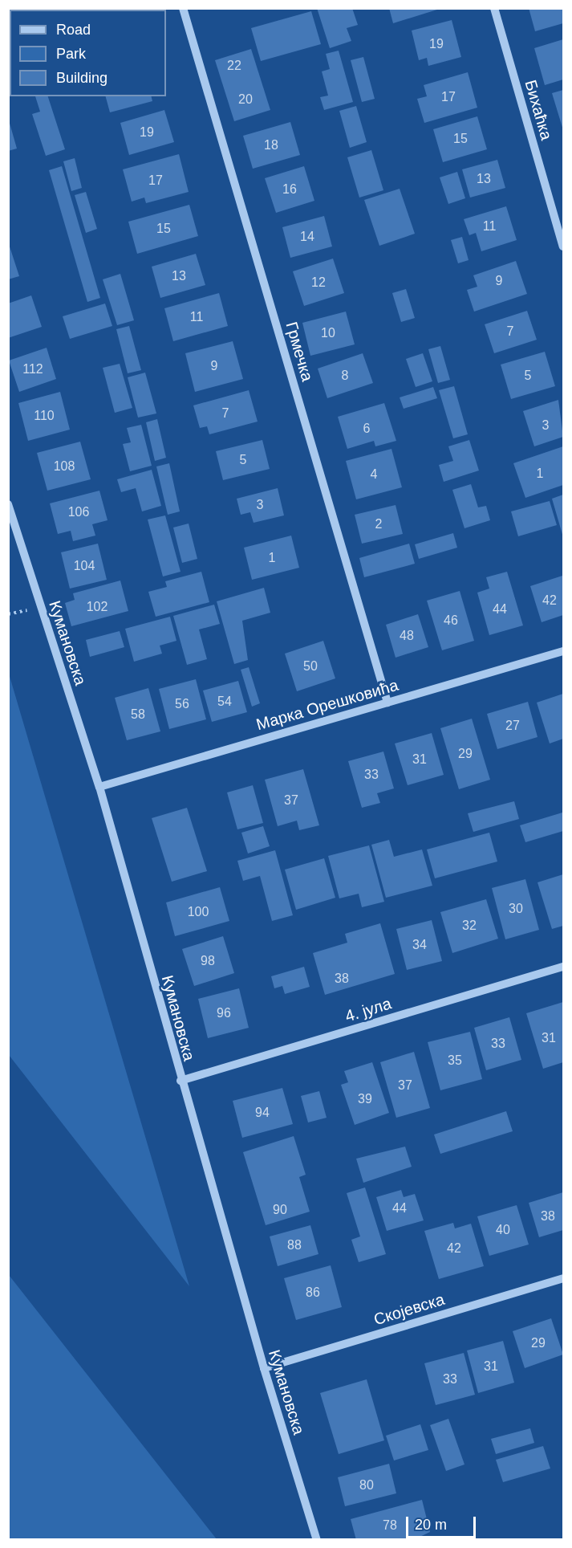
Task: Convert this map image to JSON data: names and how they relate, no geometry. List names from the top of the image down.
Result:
{
  "streets": {
    "street": [
      "Бихаћка",
      "Грмечка",
      "Кумановска",
      "Марка Орешковића",
      "4. јула",
      "Скојевска"
    ]
  },
  "crossings": [
    ["Грмечка", "Марка Орешковића"],
    ["Кумановска", "Марка Орешковића"],
    ["Кумановска", "4. јула"],
    ["Кумановска", "Скојевска"]
  ],
  "house_numbers": [
    "19",
    "22",
    "17",
    "20",
    "19",
    "15",
    "18",
    "13",
    "17",
    "16",
    "11",
    "15",
    "14",
    "13",
    "9",
    "12",
    "11",
    "7",
    "10",
    "9",
    "112",
    "8",
    "5",
    "7",
    "110",
    "3",
    "6",
    "5",
    "108",
    "1",
    "4",
    "3",
    "106",
    "2",
    "1",
    "104",
    "42",
    "102",
    "44",
    "46",
    "48",
    "50",
    "54",
    "56",
    "58",
    "27",
    "29",
    "31",
    "33",
    "37",
    "30",
    "100",
    "32",
    "34",
    "98",
    "38",
    "96",
    "31",
    "33",
    "35",
    "37",
    "39",
    "94",
    "44",
    "90",
    "38",
    "40",
    "88",
    "42",
    "86",
    "29",
    "31",
    "33",
    "80",
    "78"
  ],
  "legend": ["Road", "Park", "Building"],
  "scale_bar": "20 m"
}
